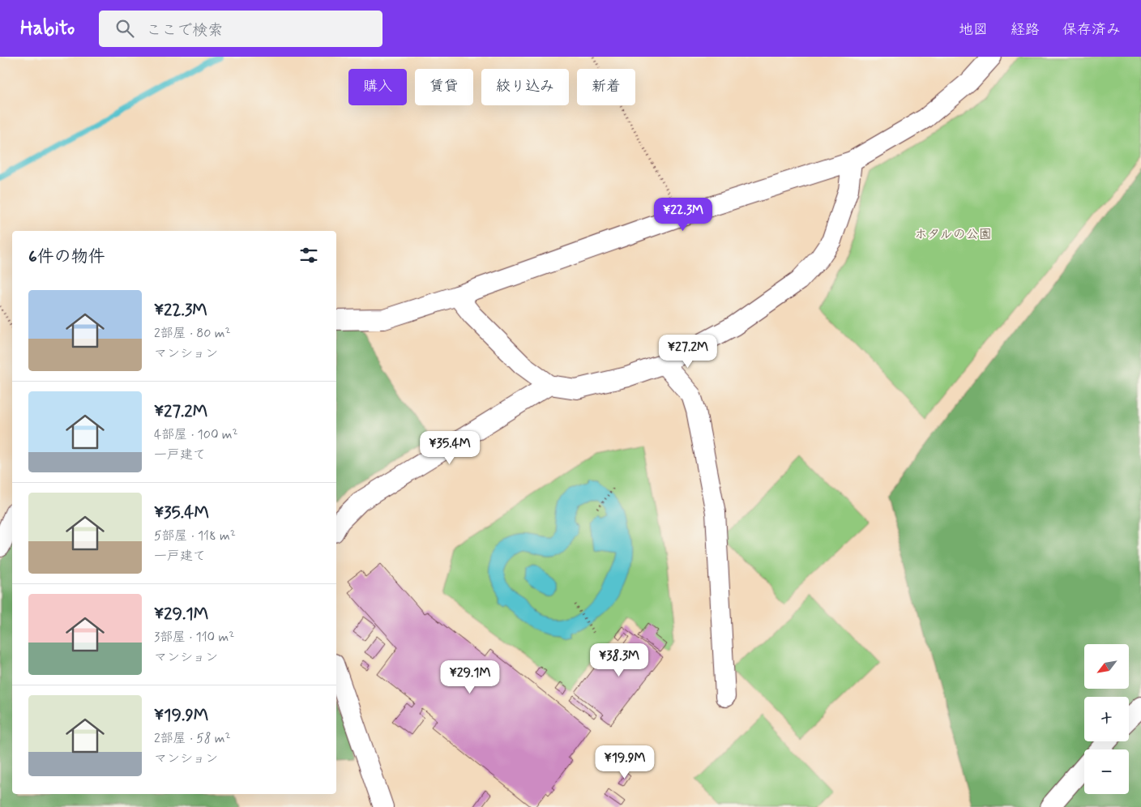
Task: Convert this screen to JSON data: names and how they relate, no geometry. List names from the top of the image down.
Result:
{
  "parks": ["ホタルの公園"],
  "north": "bottom left",
  "page": {
    "header": "Habito",
    "search": "ここで検索",
    "nav": ["地図", "経路", "保存済み"],
    "chip": [
      "購入",
      "賃貸",
      "絞り込み",
      "新着"
    ],
    "price": [
      "¥22.3M",
      "¥27.2M",
      "¥35.4M",
      "¥38.3M",
      "¥29.1M",
      "¥19.9M"
    ],
    "heading": "6件の物件",
    "list": [
      {
        "name": "¥22.3M",
        "note": "2部屋 · 80 m² · マンション"
      },
      {
        "name": "¥27.2M",
        "note": "4部屋 · 100 m² · 一戸建て"
      },
      {
        "name": "¥35.4M",
        "note": "5部屋 · 118 m² · 一戸建て"
      },
      {
        "name": "¥29.1M",
        "note": "3部屋 · 110 m² · マンション"
      },
      {
        "name": "¥19.9M",
        "note": "2部屋 · 58 m² · マンション"
      }
    ],
    "map_buttons": ["+", "−"]
  }
}
